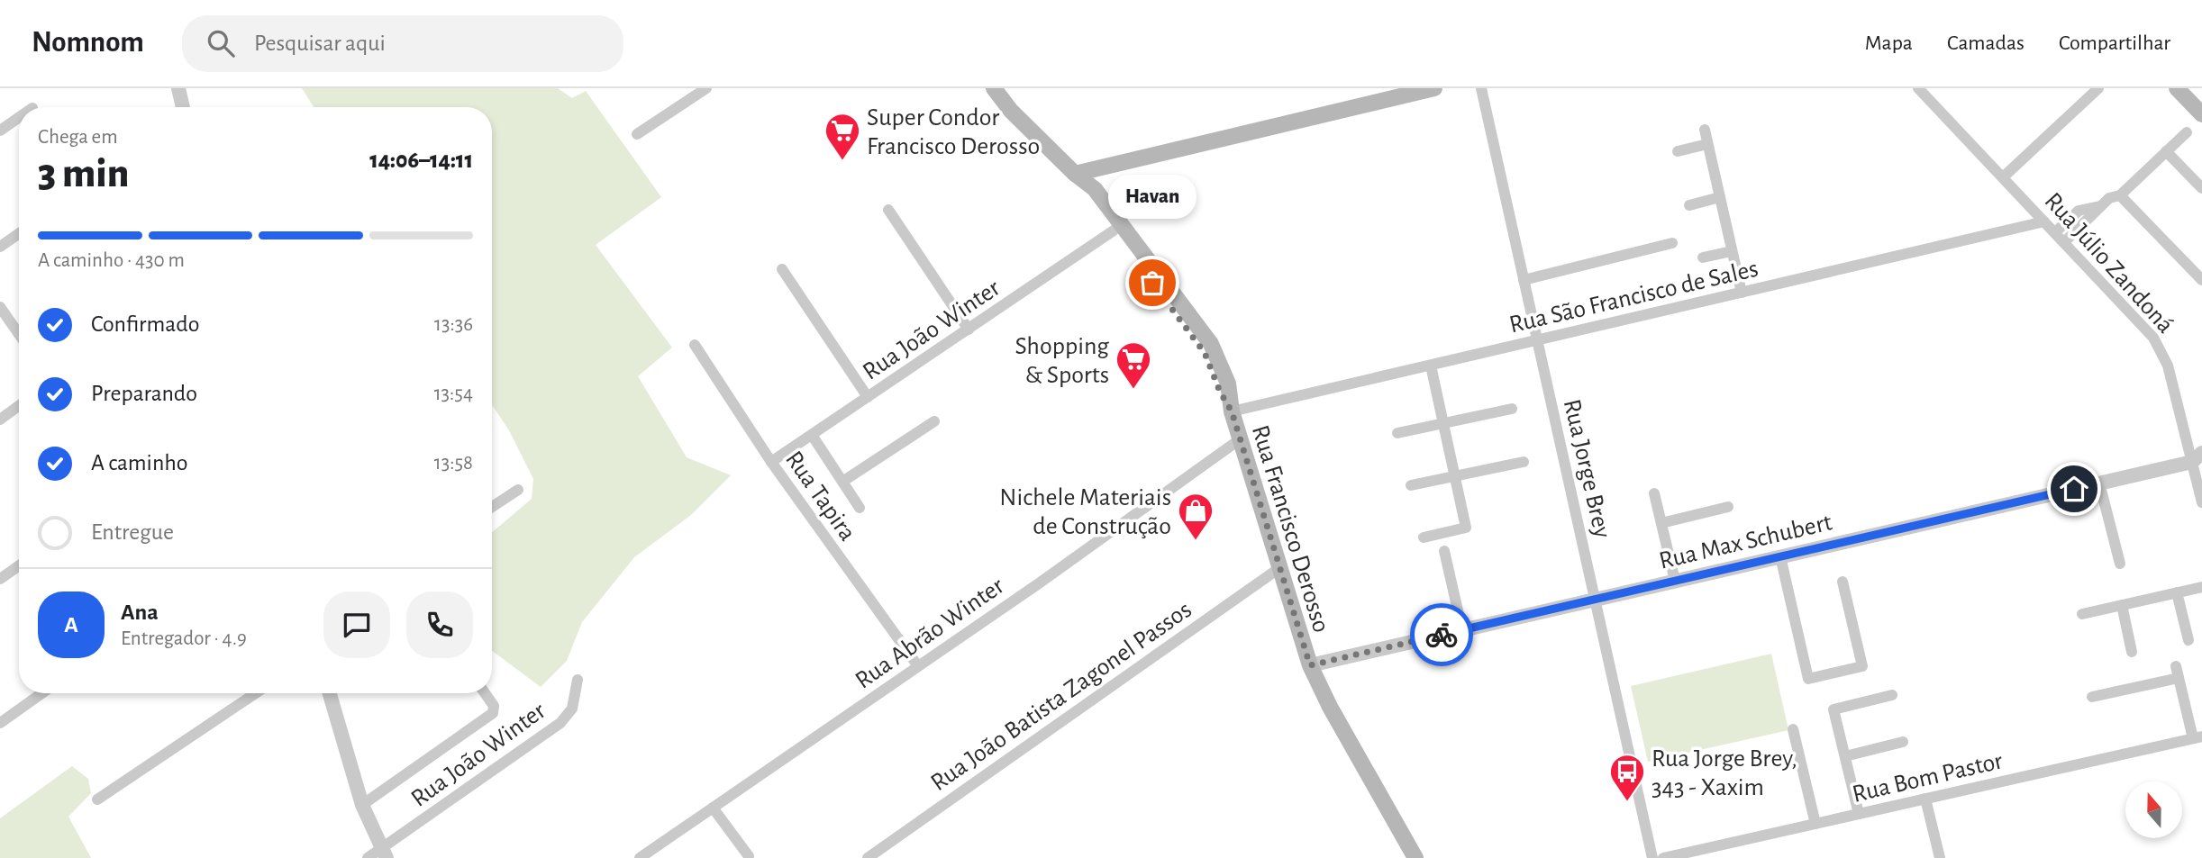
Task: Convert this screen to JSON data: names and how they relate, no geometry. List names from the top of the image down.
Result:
{
  "streets": {
    "main road": ["Rua Francisco Derosso"],
    "street": [
      "Rua Júlio Zandoná",
      "Rua São Francisco de Sales",
      "Rua João Winter",
      "Rua Jorge Brey",
      "Rua Tapira",
      "Rua Max Schubert",
      "Rua Abrão Winter",
      "Rua João Batista Zagonel Passos",
      "Rua Bom Pastor"
    ]
  },
  "crossings": [
    ["Rua Júlio Zandoná", "Rua São Francisco de Sales"],
    ["Rua Júlio Zandoná", "Rua Max Schubert"],
    ["Rua São Francisco de Sales", "Rua Jorge Brey"],
    ["Rua São Francisco de Sales", "Rua Francisco Derosso"],
    ["Rua João Winter", "Rua Tapira"],
    ["Rua João Winter", "Rua Francisco Derosso"],
    ["Rua Jorge Brey", "Rua Max Schubert"],
    ["Rua Tapira", "Rua Abrão Winter"],
    ["Rua Francisco Derosso", "Rua Max Schubert"],
    ["Rua Francisco Derosso", "Rua Abrão Winter"],
    ["Rua Francisco Derosso", "Rua João Batista Zagonel Passos"]
  ],
  "places": {
    "supermarket": ["Super Condor Francisco Derosso", "Shopping & Sports"],
    "other": ["Havan"],
    "shop": ["Nichele Materiais de Construção"],
    "bus stop": ["Rua Jorge Brey, 343 - Xaxim"]
  },
  "north": "top",
  "page": {
    "header": "Nomnom",
    "search": "Pesquisar aqui",
    "nav": ["Mapa", "Camadas", "Compartilhar"],
    "heading": ["3 min", "Chega em", "14:06–14:11"],
    "panel": ["Ana", "Entregador · 4.9"],
    "bubble": "Havan",
    "bar": "A caminho · 430 m",
    "list": [
      ["Confirmado", "13:36"],
      ["Preparando", "13:54"],
      ["A caminho", "13:58"],
      "Entregue"
    ],
    "round": "A"
  }
}
